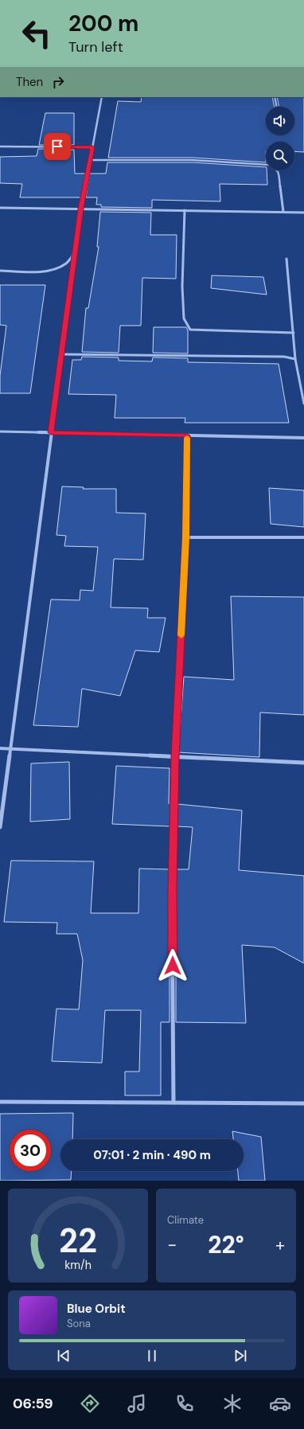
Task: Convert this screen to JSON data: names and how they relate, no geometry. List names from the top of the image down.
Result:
{
  "page": {
    "turn": ["200 m", "Turn left"],
    "then": "Then",
    "limit": "30",
    "trip": "07:01 · 2 min · 490 m",
    "tile": "Climate",
    "heat": ["−", "22°", "+"],
    "song": ["Blue Orbit", "Sona"],
    "tabs": "06:59",
    "gauge": ["22", "km/h"]
  }
}
